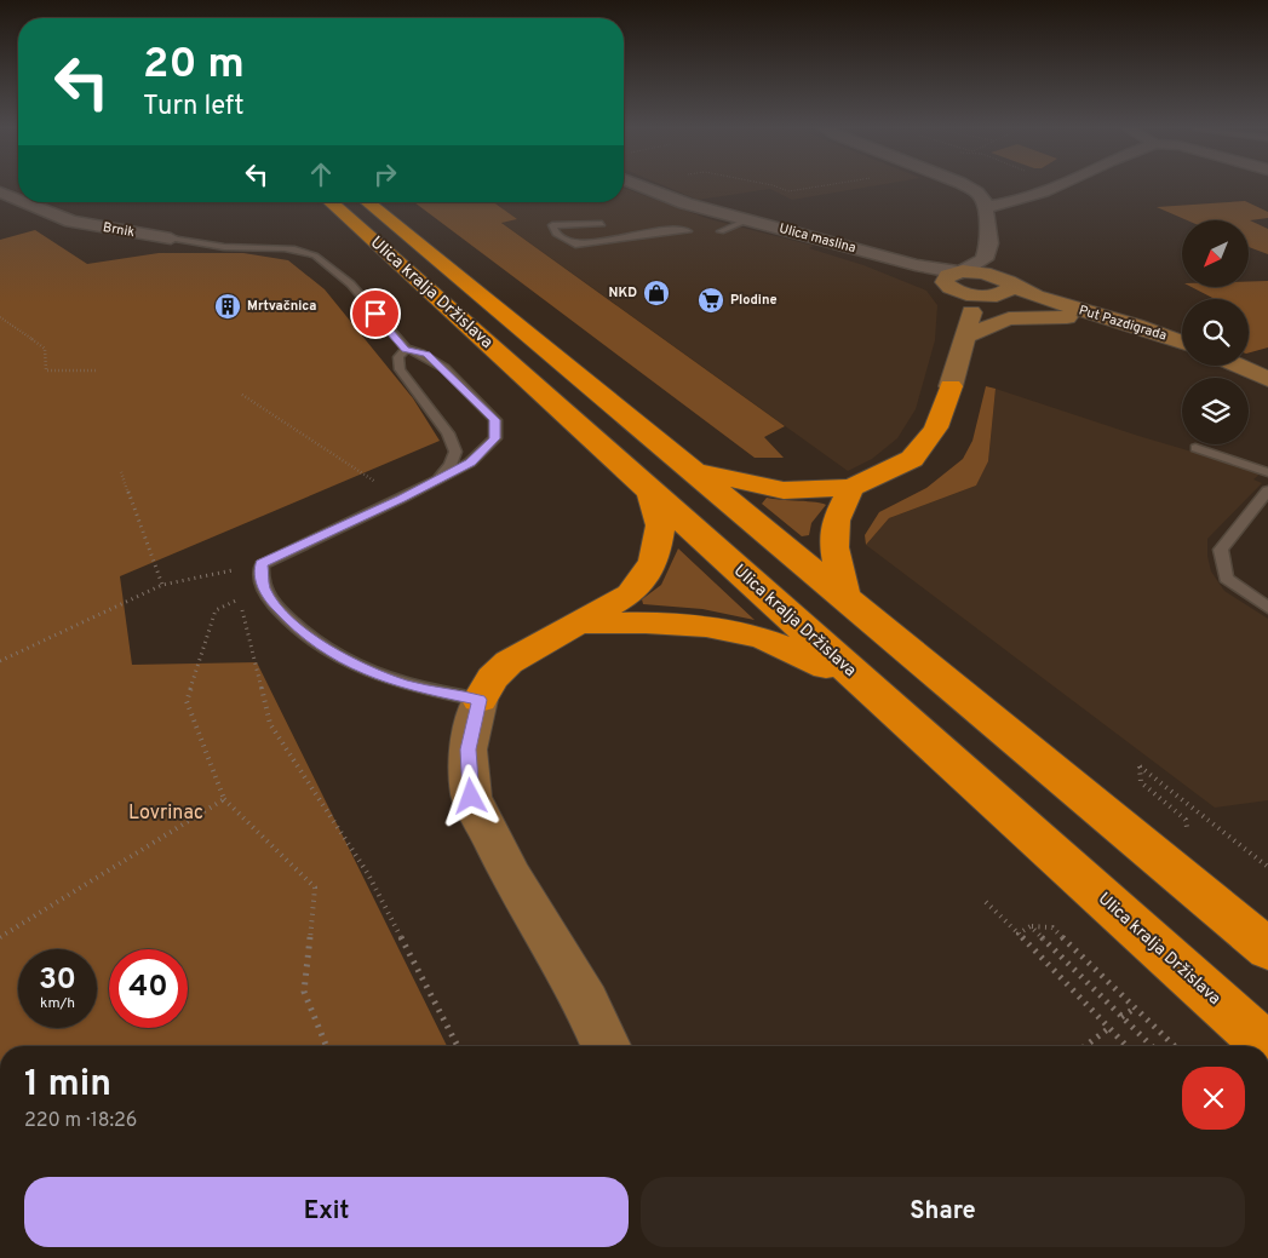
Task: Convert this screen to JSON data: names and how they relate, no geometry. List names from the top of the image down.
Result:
{
  "streets": {
    "highway": ["Ulica kralja Držislava"],
    "street": ["Brnik", "Ulica maslina", "Put Pazdigrada"]
  },
  "crossings": [
    ["Ulica maslina", "Put Pazdigrada"]
  ],
  "parks": ["Lovrinac"],
  "places": {
    "shop": ["NKD"],
    "supermarket": ["Plodine"],
    "building": ["Mrtvačnica"]
  },
  "north": "bottom left",
  "page": {
    "turn": ["20 m", "Turn left"],
    "speed": "30 km/h",
    "limit": "40",
    "heading": ["1 min", "220 m · 18:26"],
    "buttons": ["Exit", "Share"]
  }
}
